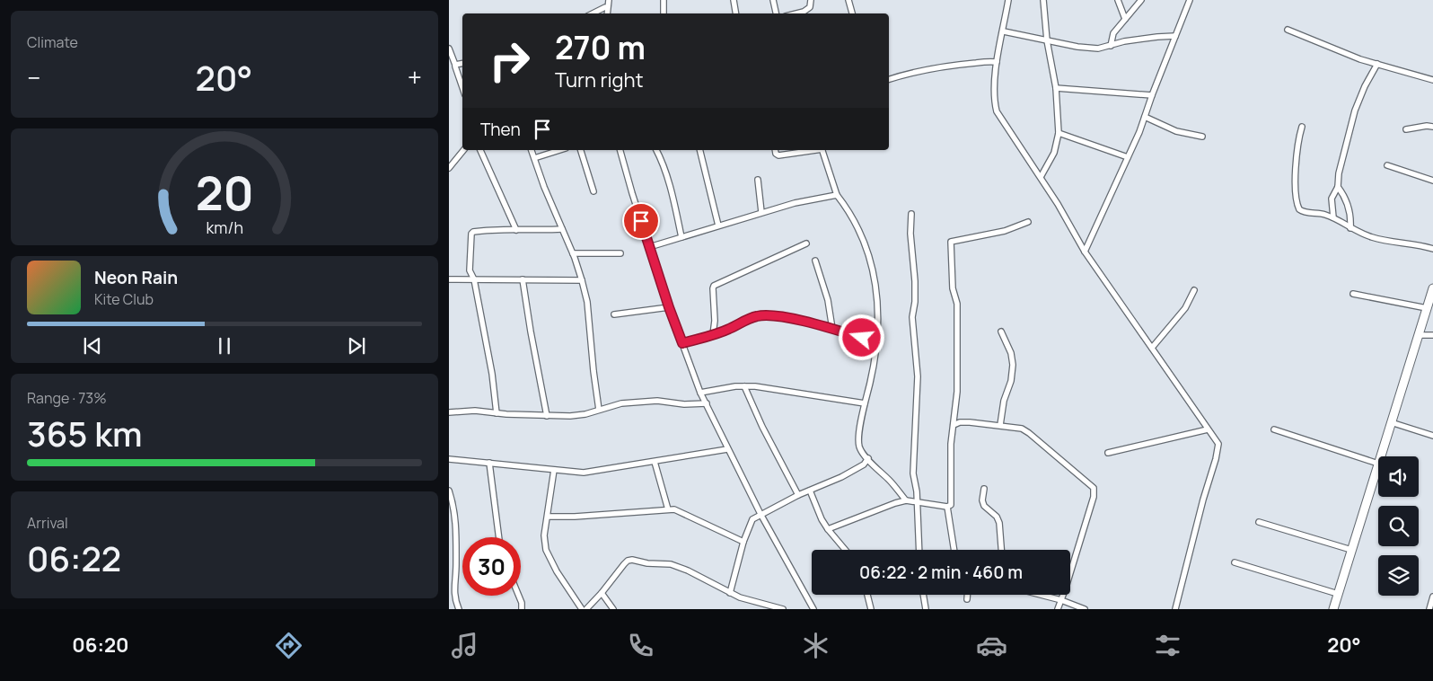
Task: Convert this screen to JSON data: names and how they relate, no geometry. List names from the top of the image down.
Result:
{
  "page": {
    "tile": [
      "Climate",
      ["Range · 73%", "365 km"],
      ["Arrival", "06:22"]
    ],
    "turn": ["270 m", "Turn right"],
    "heat": ["−", "20°", "+"],
    "then": "Then",
    "song": ["Neon Rain", "Kite Club"],
    "limit": "30",
    "trip": "06:22 · 2 min · 460 m",
    "tabs": ["06:20", "20°"],
    "gauge": ["20", "km/h"]
  }
}
